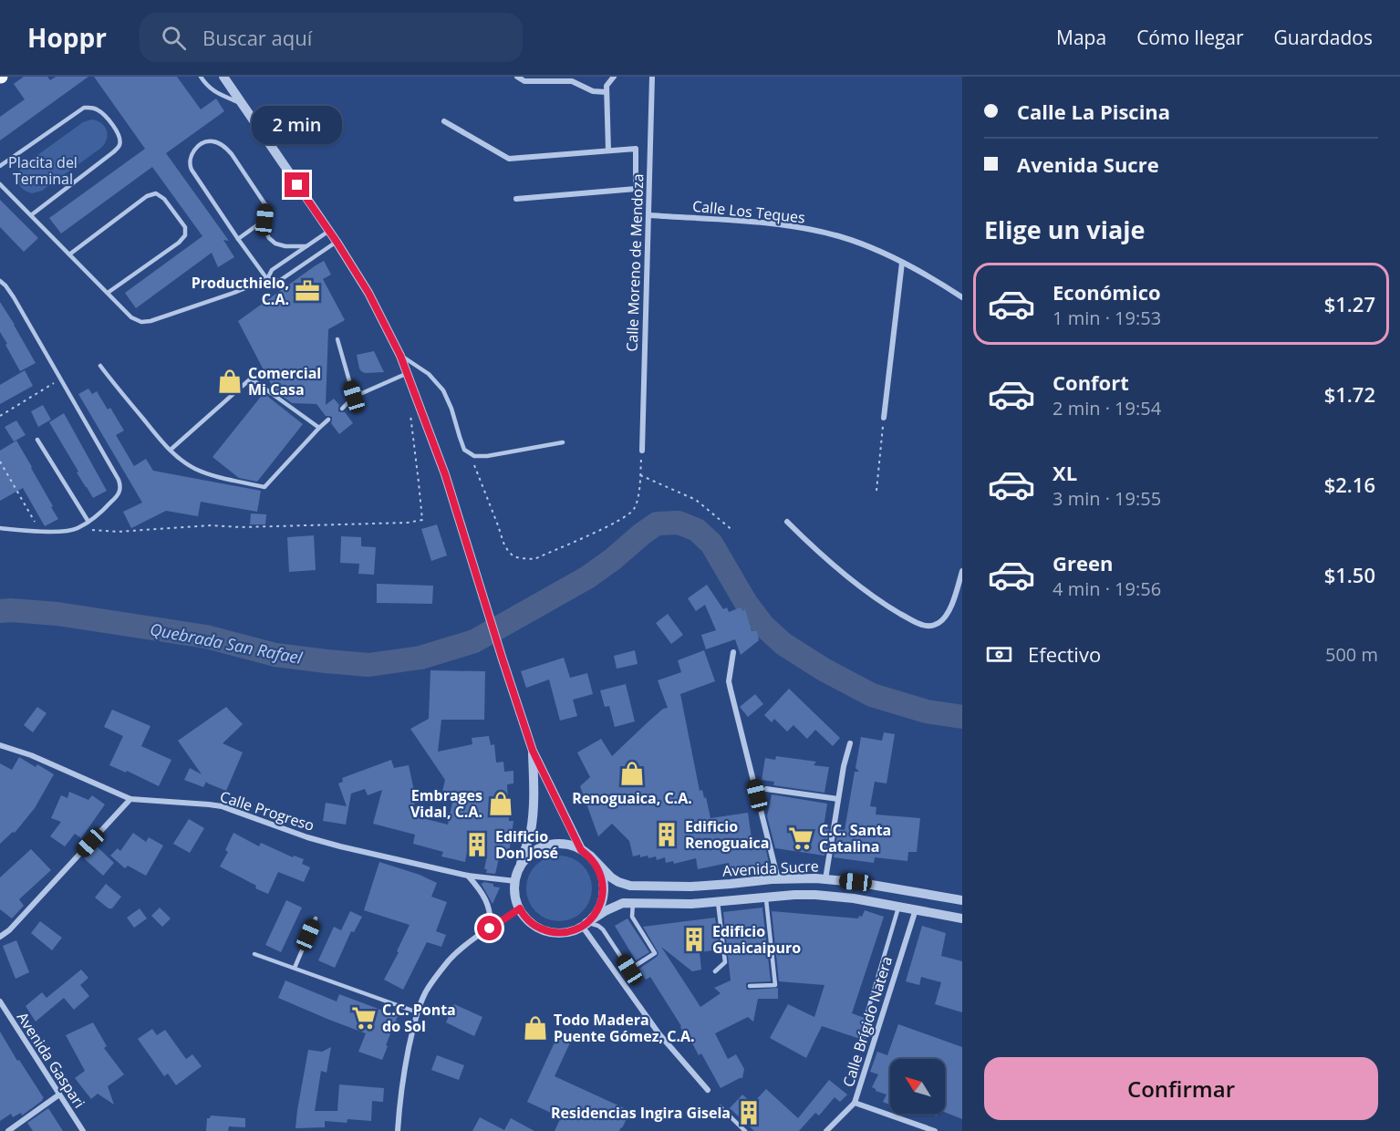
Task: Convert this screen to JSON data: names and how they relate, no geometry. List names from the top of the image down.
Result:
{
  "streets": {
    "street": [
      "Calle Los Teques",
      "Calle Moreno de Mendoza",
      "Calle Progreso",
      "Avenida Sucre",
      "Calle Brígido Natera",
      "Avenida Gaspari"
    ]
  },
  "crossings": [
    ["Calle Los Teques", "Calle Moreno de Mendoza"],
    ["Calle Progreso", "Avenida Sucre"],
    ["Avenida Sucre", "Calle Brígido Natera"]
  ],
  "water": ["Quebrada San Rafael"],
  "parks": ["Placita del Terminal"],
  "places": {
    "office": ["Producthielo, C.A."],
    "shop": [
      "Comercial Mi Casa",
      "Renoguaica, C.A.",
      "Embrages Vidal, C.A.",
      "Todo Madera Puente Gómez, C.A."
    ],
    "building": [
      "Edificio Renoguaica",
      "Edificio Don José",
      "Edificio Guaicaipuro",
      "Residencias Ingira Gisela"
    ],
    "supermarket": ["C.C. Santa Catalina", "C.C. Ponta do Sol"]
  },
  "north": "top left",
  "page": {
    "header": "Hoppr",
    "search": "Buscar aquí",
    "nav": ["Mapa", "Cómo llegar", "Guardados"],
    "banner": ["Calle La Piscina", "Avenida Sucre"],
    "bubble": "2 min",
    "heading": "Elige un viaje",
    "list": [
      {
        "name": "Económico",
        "note": "1 min · 19:53",
        "value": "$1.27"
      },
      {
        "name": "Confort",
        "note": "2 min · 19:54",
        "value": "$1.72"
      },
      {
        "name": "XL",
        "note": "3 min · 19:55",
        "value": "$2.16"
      },
      {
        "name": "Green",
        "note": "4 min · 19:56",
        "value": "$1.50"
      }
    ],
    "pay": ["Efectivo", "500 m"],
    "buttons": "Confirmar"
  }
}
